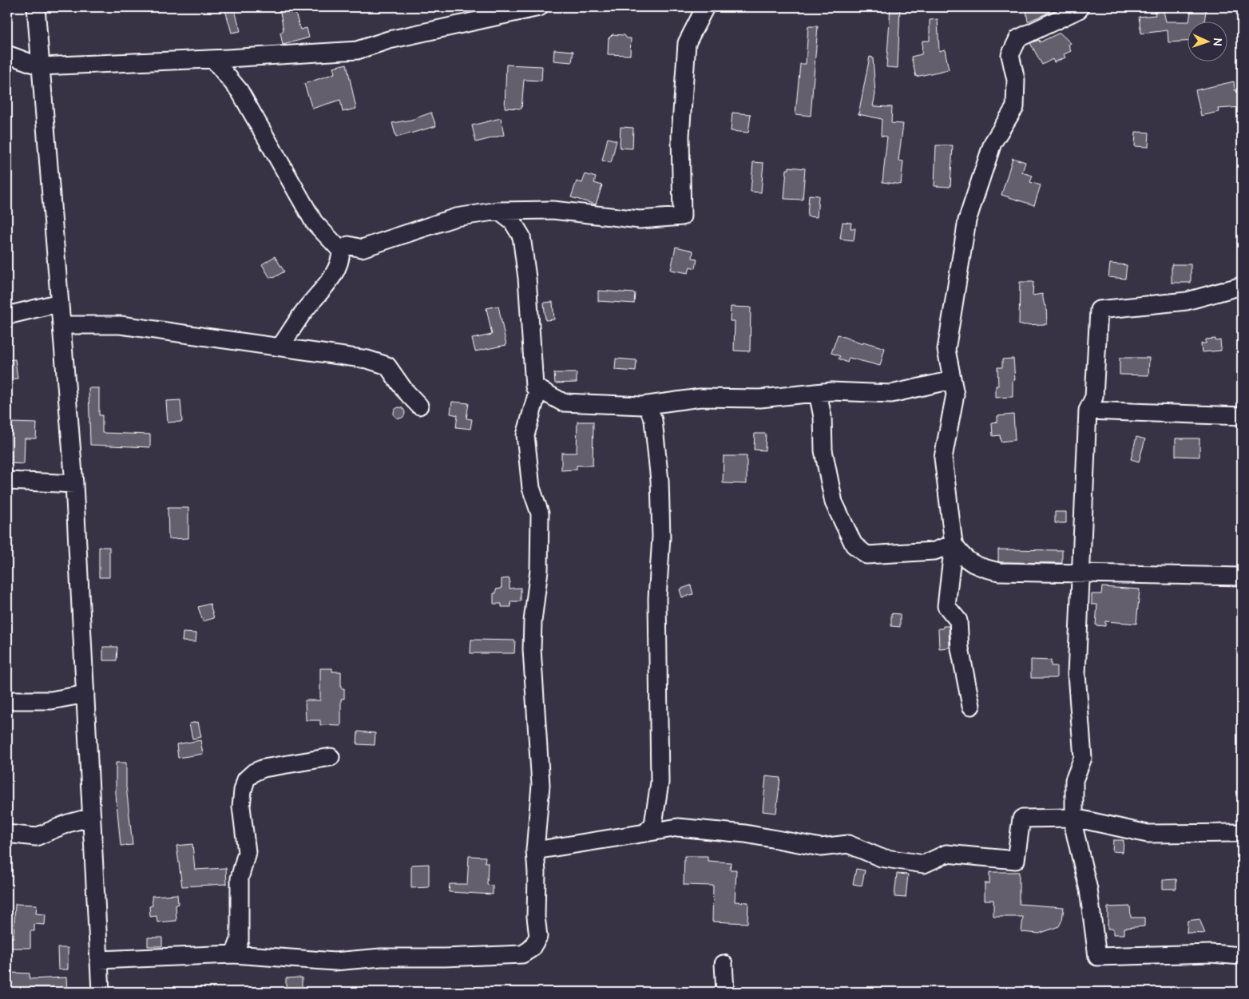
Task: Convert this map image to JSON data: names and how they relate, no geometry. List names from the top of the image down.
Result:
{
  "north": "right"
}
